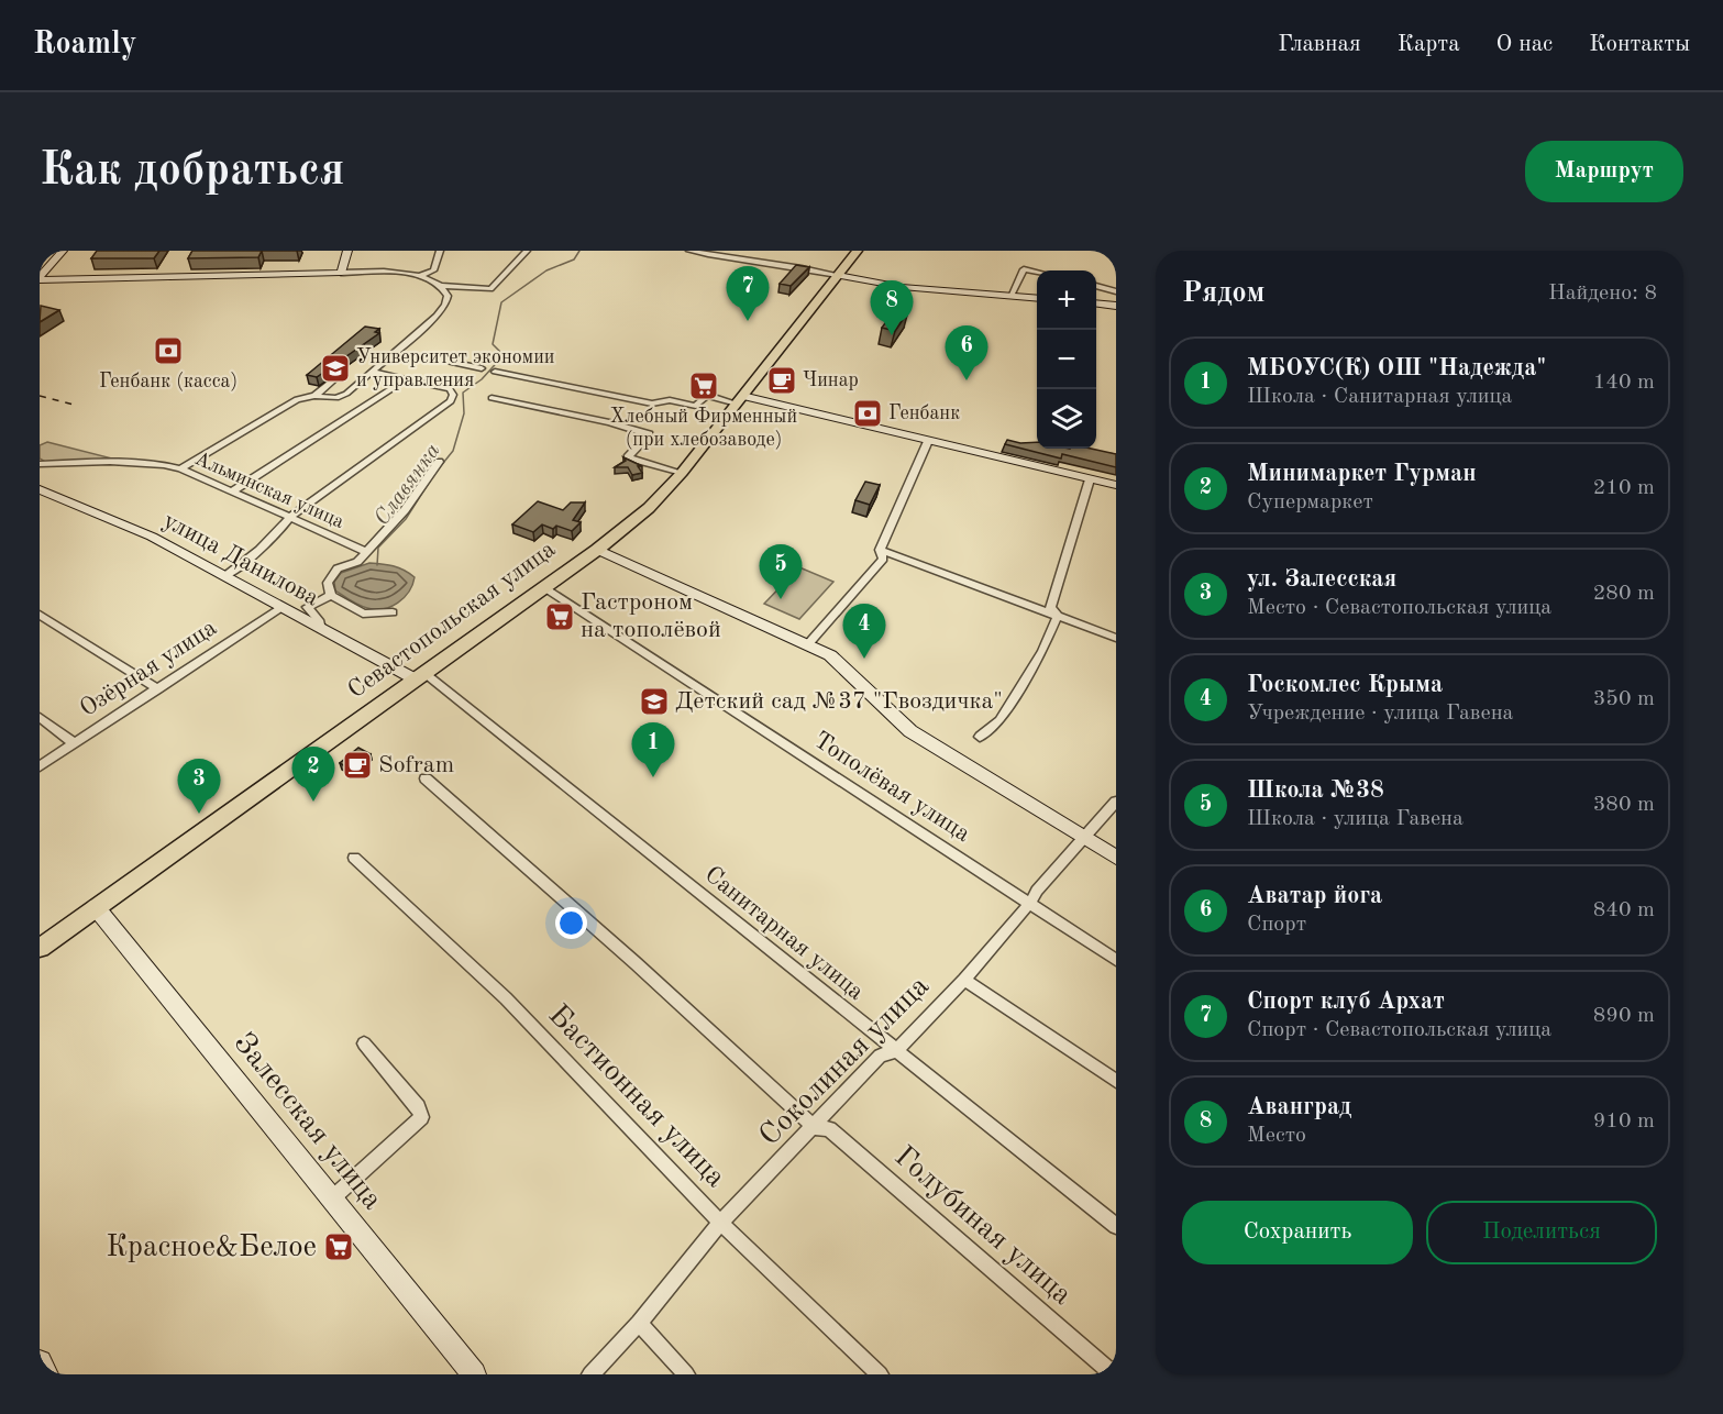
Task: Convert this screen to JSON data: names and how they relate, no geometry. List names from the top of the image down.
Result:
{
  "streets": {
    "main road": ["улица Данилова", "Севастопольская улица", "Залесская улица"],
    "street": [
      "Альминская улица",
      "Озёрная улица",
      "Тополёвая улица",
      "Санитарная улица",
      "Соколиная улица",
      "Бастионная улица",
      "Голубиная улица"
    ]
  },
  "crossings": [
    ["улица Данилова", "Севастопольская улица"],
    ["улица Данилова", "Озёрная улица"],
    ["улица Данилова", "Санитарная улица"],
    ["Севастопольская улица", "Тополёвая улица"],
    ["Севастопольская улица", "Санитарная улица"],
    ["Севастопольская улица", "Залесская улица"],
    ["Тополёвая улица", "Соколиная улица"],
    ["Санитарная улица", "Соколиная улица"],
    ["Соколиная улица", "Бастионная улица"],
    ["Соколиная улица", "Голубиная улица"]
  ],
  "water": ["Славянка"],
  "places": {
    "bank": ["Генбанк (касса)", "Генбанк"],
    "school or university": ["Университет экономии и управления", "Детский сад №37 \"Гвоздичка\""],
    "cafe": ["Чинар", "Sofram"],
    "supermarket": ["Хлебный Фирменный (при хлебозаводе)", "Гастроном на тополёвой", "Красное&Белое"]
  },
  "page": {
    "header": "Roamly",
    "nav": [
      "Главная",
      "Карта",
      "О нас",
      "Контакты"
    ],
    "buttons": [
      "Маршрут",
      ["Сохранить", "Поделиться"]
    ],
    "title": "Как добраться",
    "heading": ["Рядом", "Найдено: 8"],
    "pins": [
      "7",
      "8",
      "6",
      "5",
      "4",
      "1",
      "2",
      "3"
    ],
    "map_buttons": ["+", "−"],
    "list": [
      {
        "mark": "1",
        "name": "МБОУС(К) ОШ \"Надежда\"",
        "note": "Школа · Санитарная улица",
        "value": "140 m"
      },
      {
        "mark": "2",
        "name": "Минимаркет Гурман",
        "note": "Супермаркет",
        "value": "210 m"
      },
      {
        "mark": "3",
        "name": "ул. Залесская",
        "note": "Место · Севастопольская улица",
        "value": "280 m"
      },
      {
        "mark": "4",
        "name": "Госкомлес Крыма",
        "note": "Учреждение · улица Гавена",
        "value": "350 m"
      },
      {
        "mark": "5",
        "name": "Школа №38",
        "note": "Школа · улица Гавена",
        "value": "380 m"
      },
      {
        "mark": "6",
        "name": "Аватар йога",
        "note": "Спорт",
        "value": "840 m"
      },
      {
        "mark": "7",
        "name": "Спорт клуб Архат",
        "note": "Спорт · Севастопольская улица",
        "value": "890 m"
      },
      {
        "mark": "8",
        "name": "Аванград",
        "note": "Место",
        "value": "910 m"
      }
    ]
  }
}
